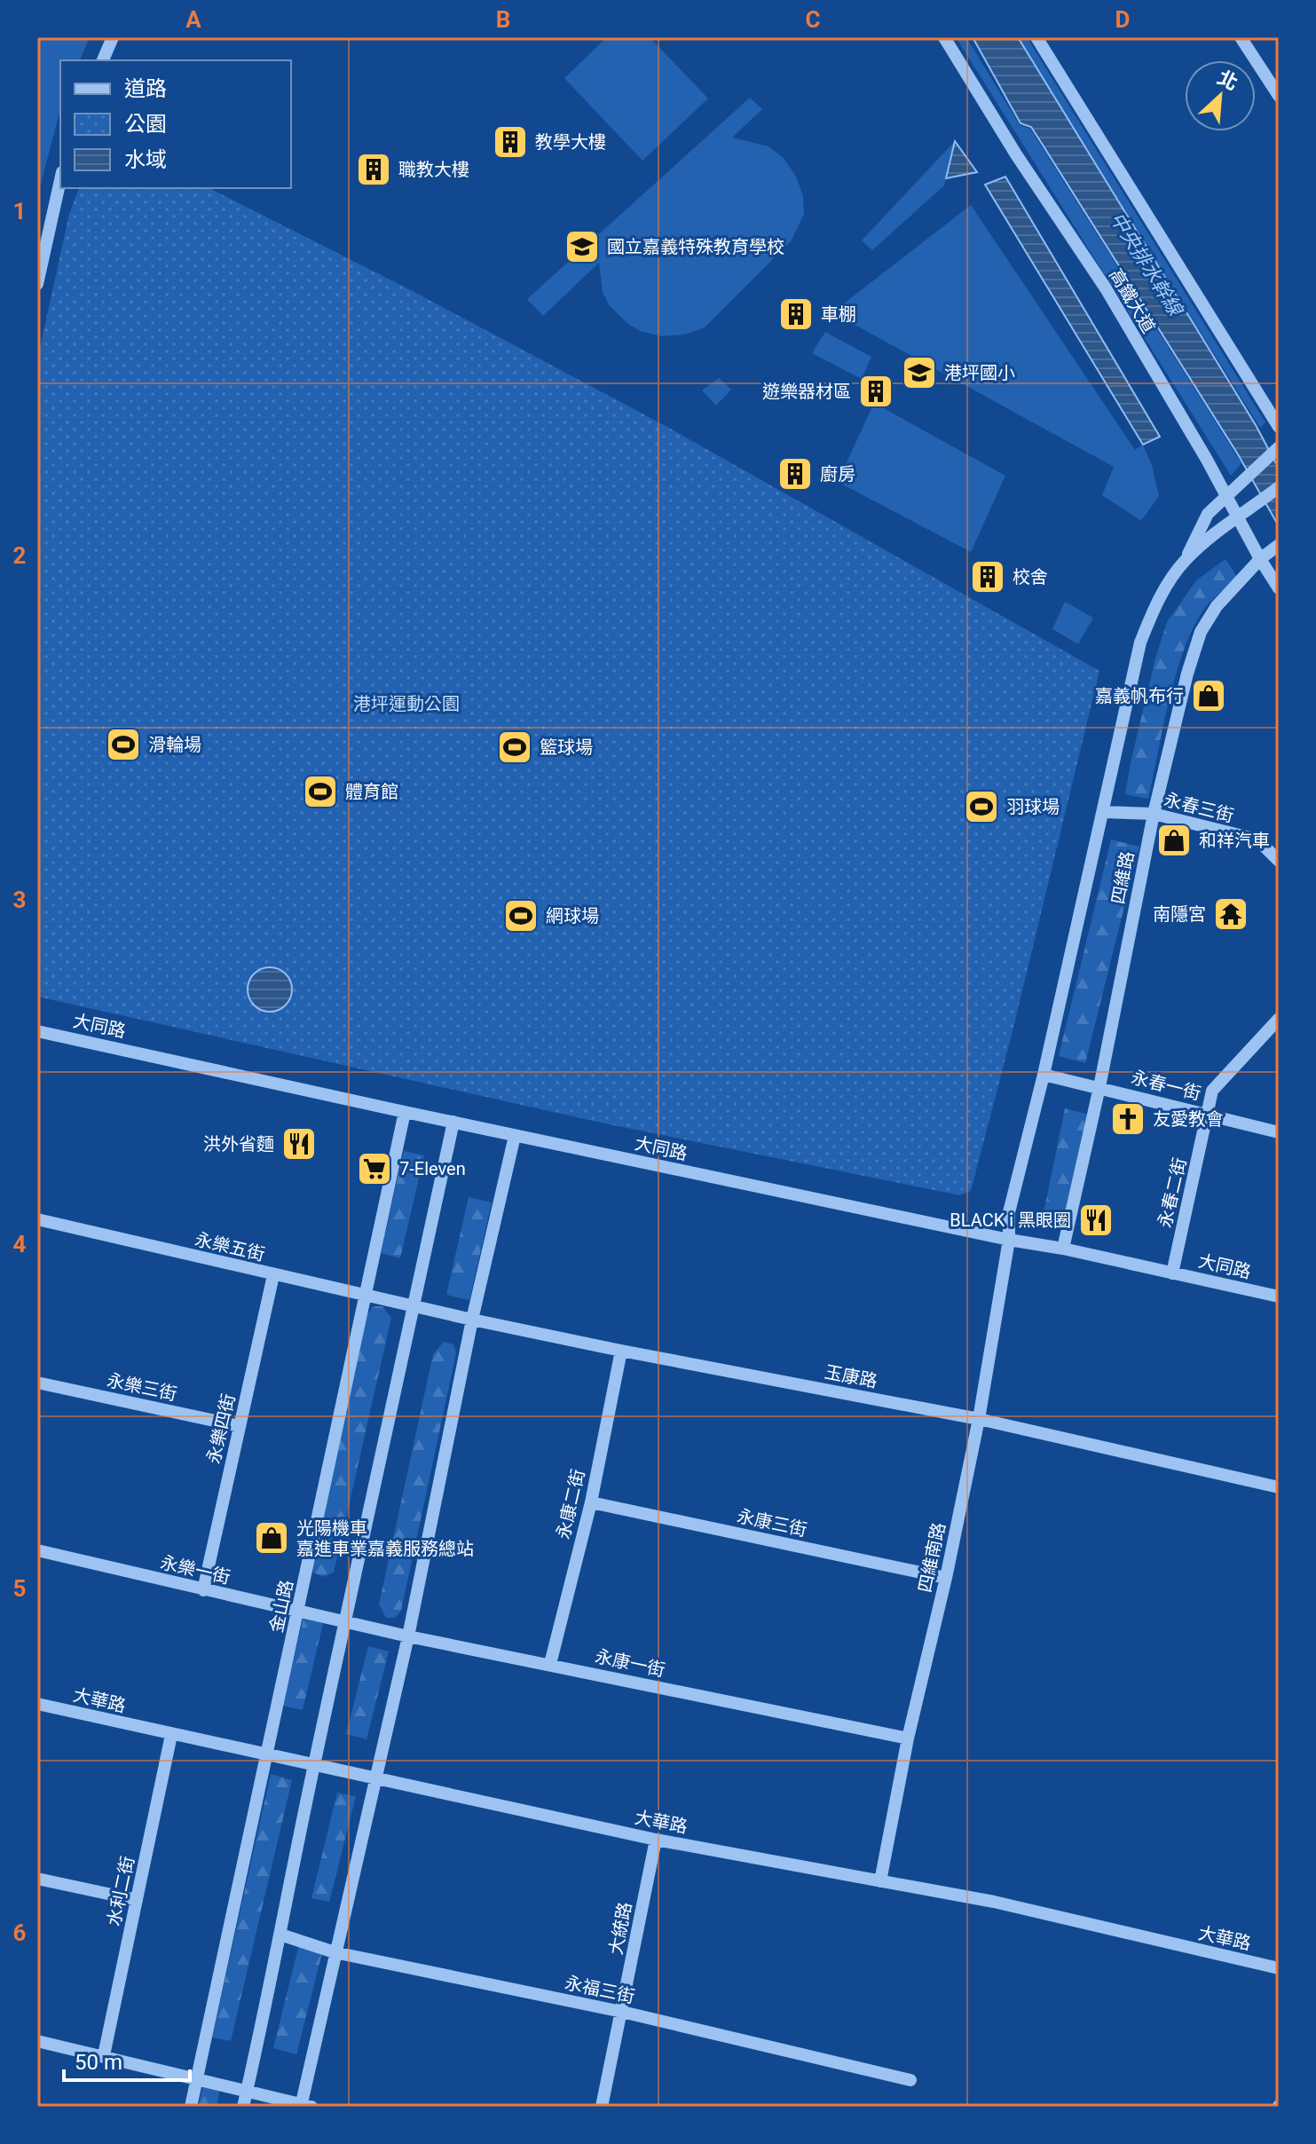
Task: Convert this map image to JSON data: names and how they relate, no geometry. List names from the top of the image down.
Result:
{
  "streets": {
    "street": [
      "高鐵大道",
      "永春三街",
      "四維路",
      "大同路",
      "永春一街",
      "永春二街",
      "永樂五街",
      "玉康路",
      "永樂三街",
      "永樂四街",
      "永康二街",
      "永康三街",
      "四維南路",
      "永樂一街",
      "金山路",
      "永康一街",
      "大華路",
      "水利二街",
      "大統路",
      "永福三街"
    ]
  },
  "crossings": [
    ["高鐵大道", "四維路"],
    ["永春三街", "四維路"],
    ["四維路", "大同路"],
    ["四維路", "永春一街"],
    ["四維路", "四維南路"],
    ["大同路", "永春二街"],
    ["大同路", "四維南路"],
    ["大同路", "金山路"],
    ["永春一街", "永春二街"],
    ["永樂五街", "玉康路"],
    ["永樂五街", "永樂四街"],
    ["永樂五街", "金山路"],
    ["玉康路", "永康二街"],
    ["玉康路", "四維南路"],
    ["永樂三街", "永樂四街"],
    ["永樂四街", "永樂一街"],
    ["永康二街", "永康三街"],
    ["永康二街", "永康一街"],
    ["永康三街", "四維南路"],
    ["四維南路", "永康一街"],
    ["四維南路", "大華路"],
    ["永樂一街", "金山路"],
    ["永樂一街", "永康一街"],
    ["金山路", "大華路"],
    ["大華路", "水利二街"],
    ["大華路", "大統路"],
    ["大統路", "永福三街"]
  ],
  "water": ["中央排水幹線"],
  "parks": ["港坪運動公園"],
  "places": {
    "building": [
      "教學大樓",
      "職教大樓",
      "車棚",
      "遊樂器材區",
      "廚房",
      "校舍"
    ],
    "school or university": ["國立嘉義特殊教育學校", "港坪國小"],
    "shop": ["嘉義帆布行", "和祥汽車", "光陽機車 嘉進車業嘉義服務總站"],
    "sports": [
      "滑輪場",
      "籃球場",
      "體育館",
      "羽球場",
      "網球場"
    ],
    "temple": ["南隱宮"],
    "church": ["友愛教會"],
    "restaurant": ["洪外省麵", "BLACK i 黑眼圈"],
    "supermarket": ["7-Eleven"]
  },
  "legend": ["道路", "公園", "水域"],
  "scale_bar": "50 m",
  "north": "top right",
  "grid": {
    "columns": [
      "A",
      "B",
      "C",
      "D"
    ],
    "rows": [
      "1",
      "2",
      "3",
      "4",
      "5",
      "6"
    ]
  }
}
